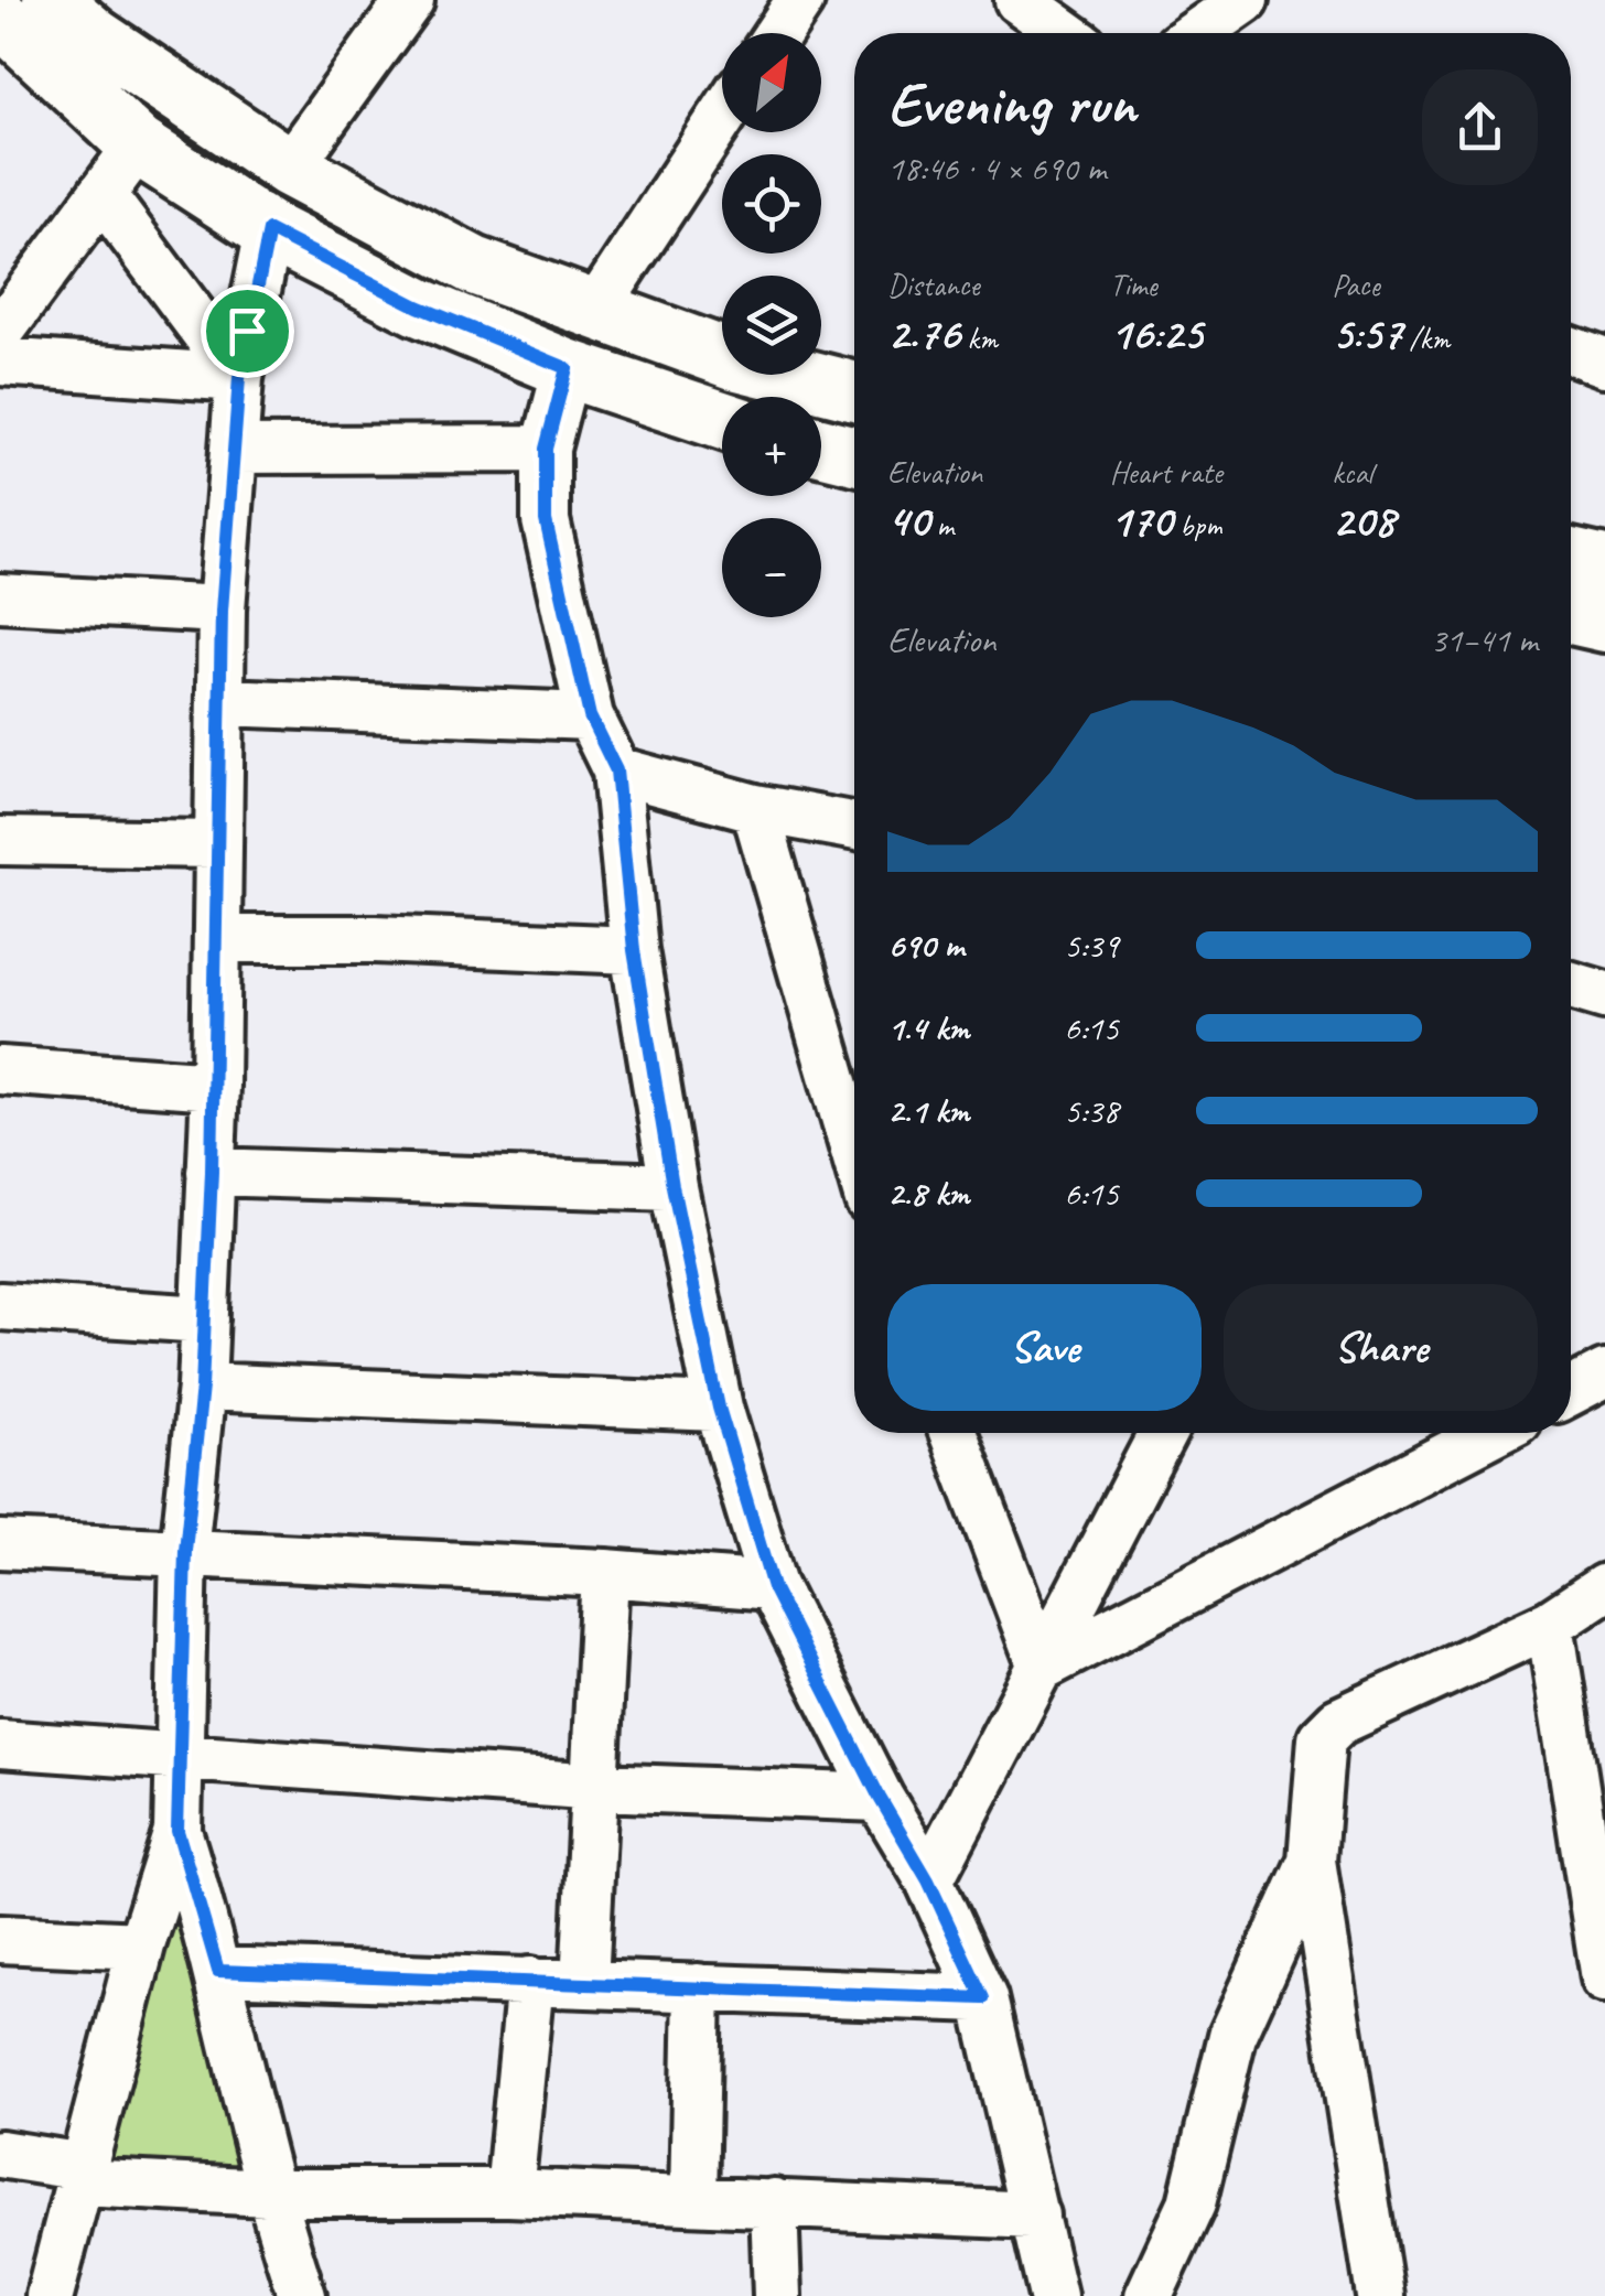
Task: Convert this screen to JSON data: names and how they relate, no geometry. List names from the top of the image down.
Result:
{
  "north": "top right",
  "page": {
    "map_buttons": ["+", "−"],
    "heading": ["Evening run", "18:46 · 4 × 690 m"],
    "stats": [
      ["Distance", "2.76 km"],
      ["Time", "16:25"],
      ["Pace", "5:57 /km"],
      ["Elevation", "40 m"],
      ["Heart rate", "170 bpm"],
      ["kcal", "208"]
    ],
    "chart": ["Elevation", "31–41 m"],
    "list": [
      {
        "name": "690 m",
        "note": "5:39"
      },
      {
        "name": "1.4 km",
        "note": "6:15"
      },
      {
        "name": "2.1 km",
        "note": "5:38"
      },
      {
        "name": "2.8 km",
        "note": "6:15"
      }
    ],
    "buttons": ["Save", "Share"]
  }
}
